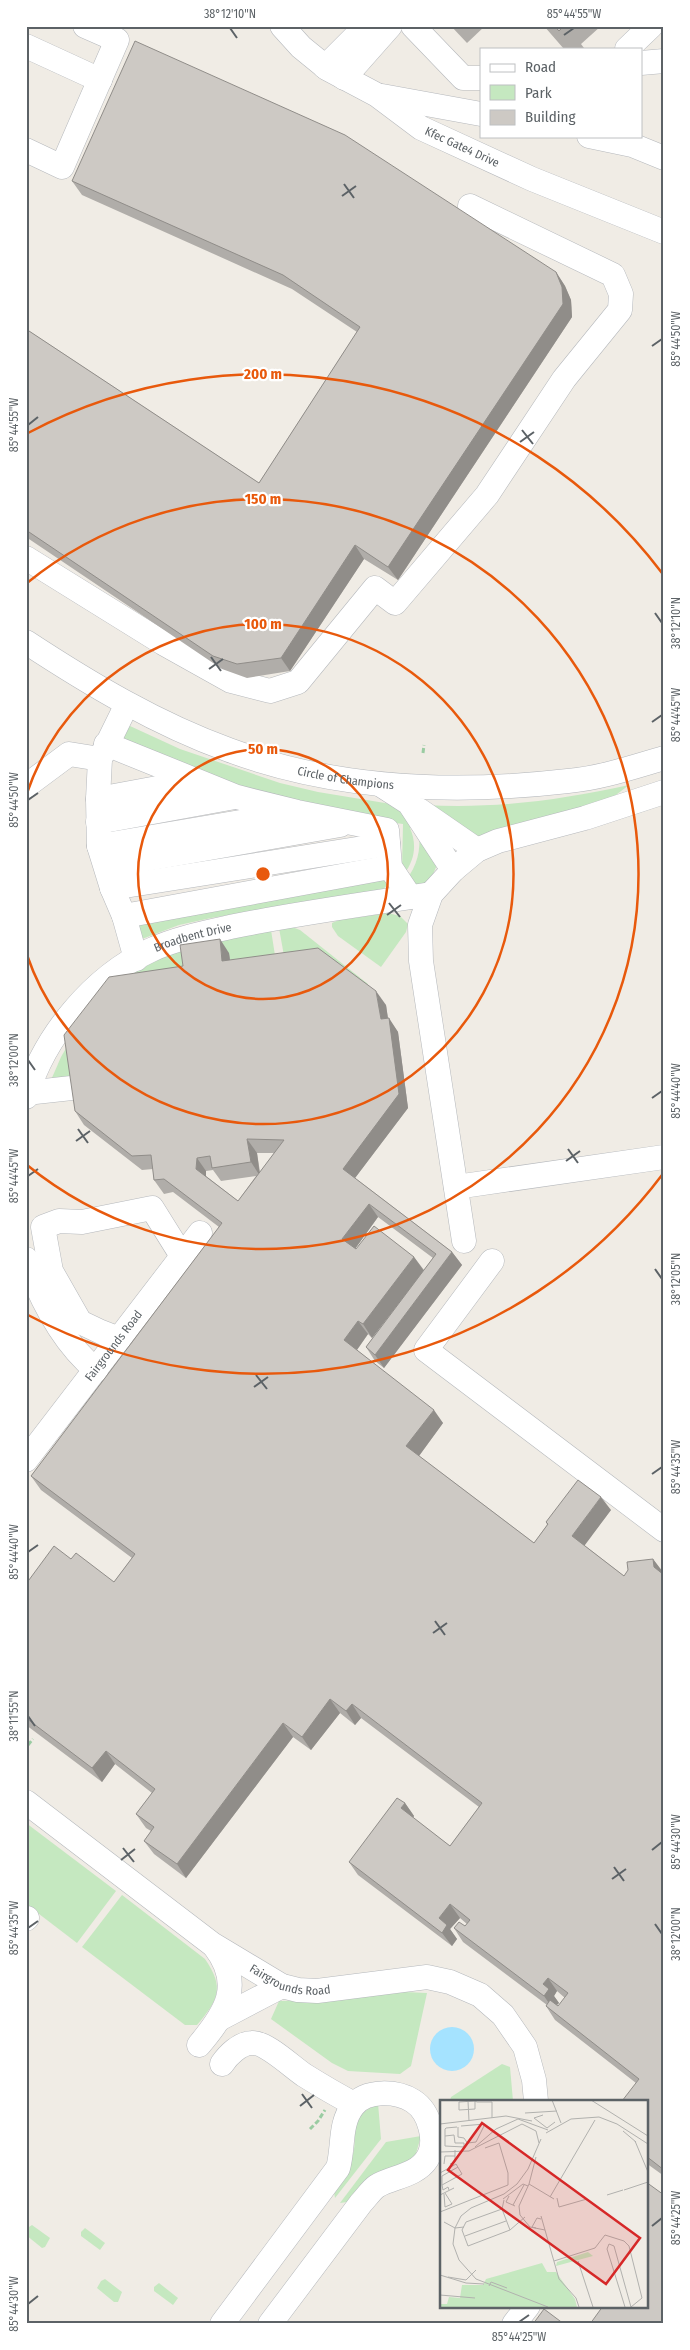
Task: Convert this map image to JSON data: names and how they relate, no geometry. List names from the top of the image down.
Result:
{
  "streets": {
    "street": [
      "Kfec Gate4 Drive",
      "Circle of Champions",
      "Broadbent Drive",
      "Fairgrounds Road"
    ]
  },
  "legend": ["Road", "Park", "Building"],
  "coordinates": [
    "38°12'10\"N",
    "85°44'55\"W",
    "85°44'50\"W",
    "85°44'45\"W",
    "38°12'00\"N",
    "85°44'40\"W",
    "38°12'05\"N",
    "85°44'35\"W",
    "38°11'55\"N",
    "85°44'30\"W",
    "85°44'25\"W"
  ],
  "rings": [
    "200 m",
    "150 m",
    "100 m",
    "50 m"
  ]
}
